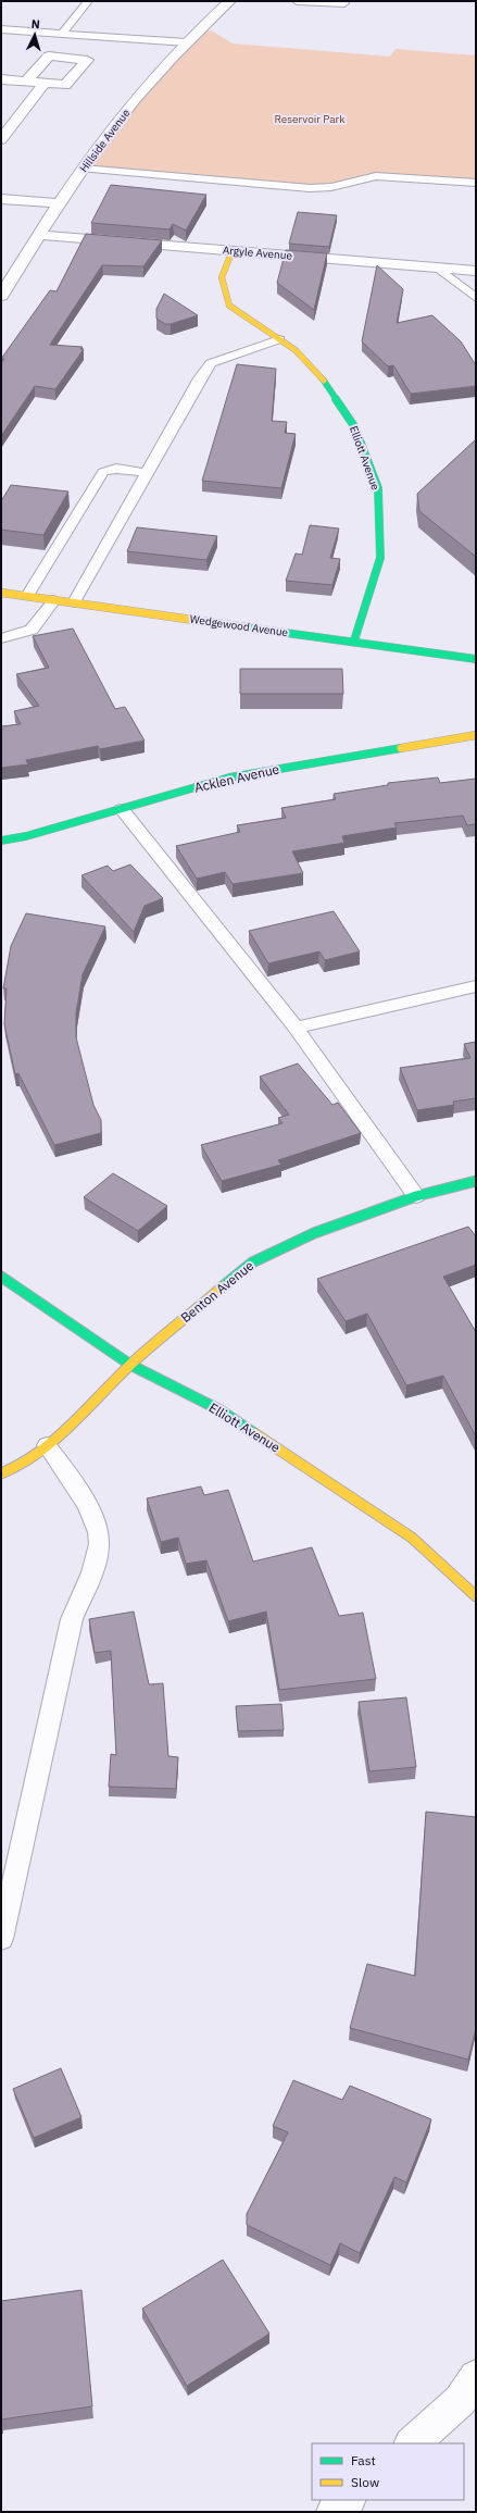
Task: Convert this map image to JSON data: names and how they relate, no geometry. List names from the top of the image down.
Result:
{
  "streets": {
    "street": [
      "Hillside Avenue",
      "Argyle Avenue",
      "Elliott Avenue",
      "Wedgewood Avenue",
      "Acklen Avenue",
      "Benton Avenue"
    ]
  },
  "crossings": [
    ["Hillside Avenue", "Argyle Avenue"],
    ["Argyle Avenue", "Elliott Avenue"],
    ["Elliott Avenue", "Wedgewood Avenue"],
    ["Elliott Avenue", "Benton Avenue"]
  ],
  "parks": ["Reservoir Park"],
  "legend": ["Fast", "Slow"],
  "north": "top"
}
